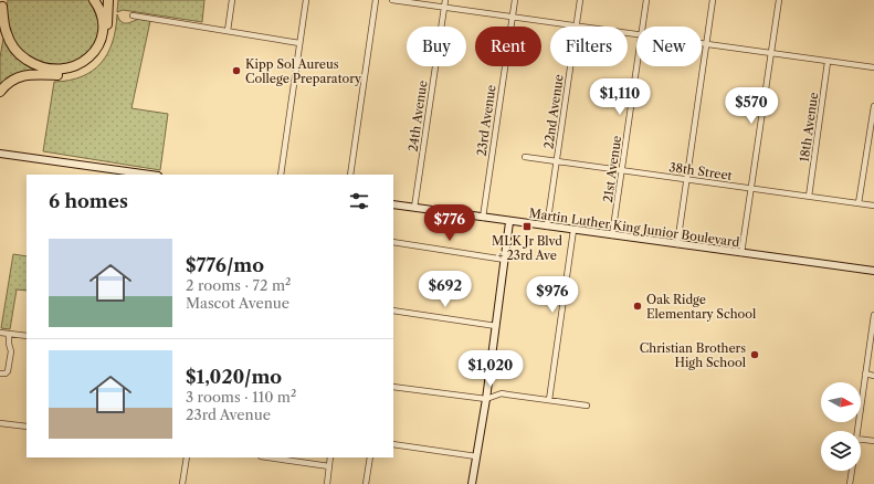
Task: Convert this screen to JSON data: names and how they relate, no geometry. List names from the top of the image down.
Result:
{
  "streets": {
    "street": [
      "22nd Avenue",
      "24th Avenue",
      "23rd Avenue",
      "18th Avenue",
      "21st Avenue",
      "38th Street",
      "Martin Luther King Junior Boulevard"
    ]
  },
  "crossings": [
    ["22nd Avenue", "38th Street"],
    ["22nd Avenue", "Martin Luther King Junior Boulevard"],
    ["24th Avenue", "Martin Luther King Junior Boulevard"],
    ["23rd Avenue", "Martin Luther King Junior Boulevard"],
    ["18th Avenue", "38th Street"],
    ["21st Avenue", "38th Street"],
    ["21st Avenue", "Martin Luther King Junior Boulevard"]
  ],
  "places": {
    "other": ["Kipp Sol Aureus College Preparatory", "Oak Ridge Elementary School", "Christian Brothers High School"],
    "transit": ["MLK Jr Blvd + 23rd Ave"]
  },
  "north": "right",
  "page": {
    "chip": [
      "Buy",
      "Rent",
      "Filters",
      "New"
    ],
    "price": [
      "$1,110",
      "$570",
      "$776",
      "$692",
      "$976",
      "$1,020"
    ],
    "heading": "6 homes",
    "list": [
      {
        "name": "$776/mo",
        "note": "2 rooms · 72 m² · Mascot Avenue"
      },
      {
        "name": "$1,020/mo",
        "note": "3 rooms · 110 m² · 23rd Avenue"
      }
    ]
  }
}
